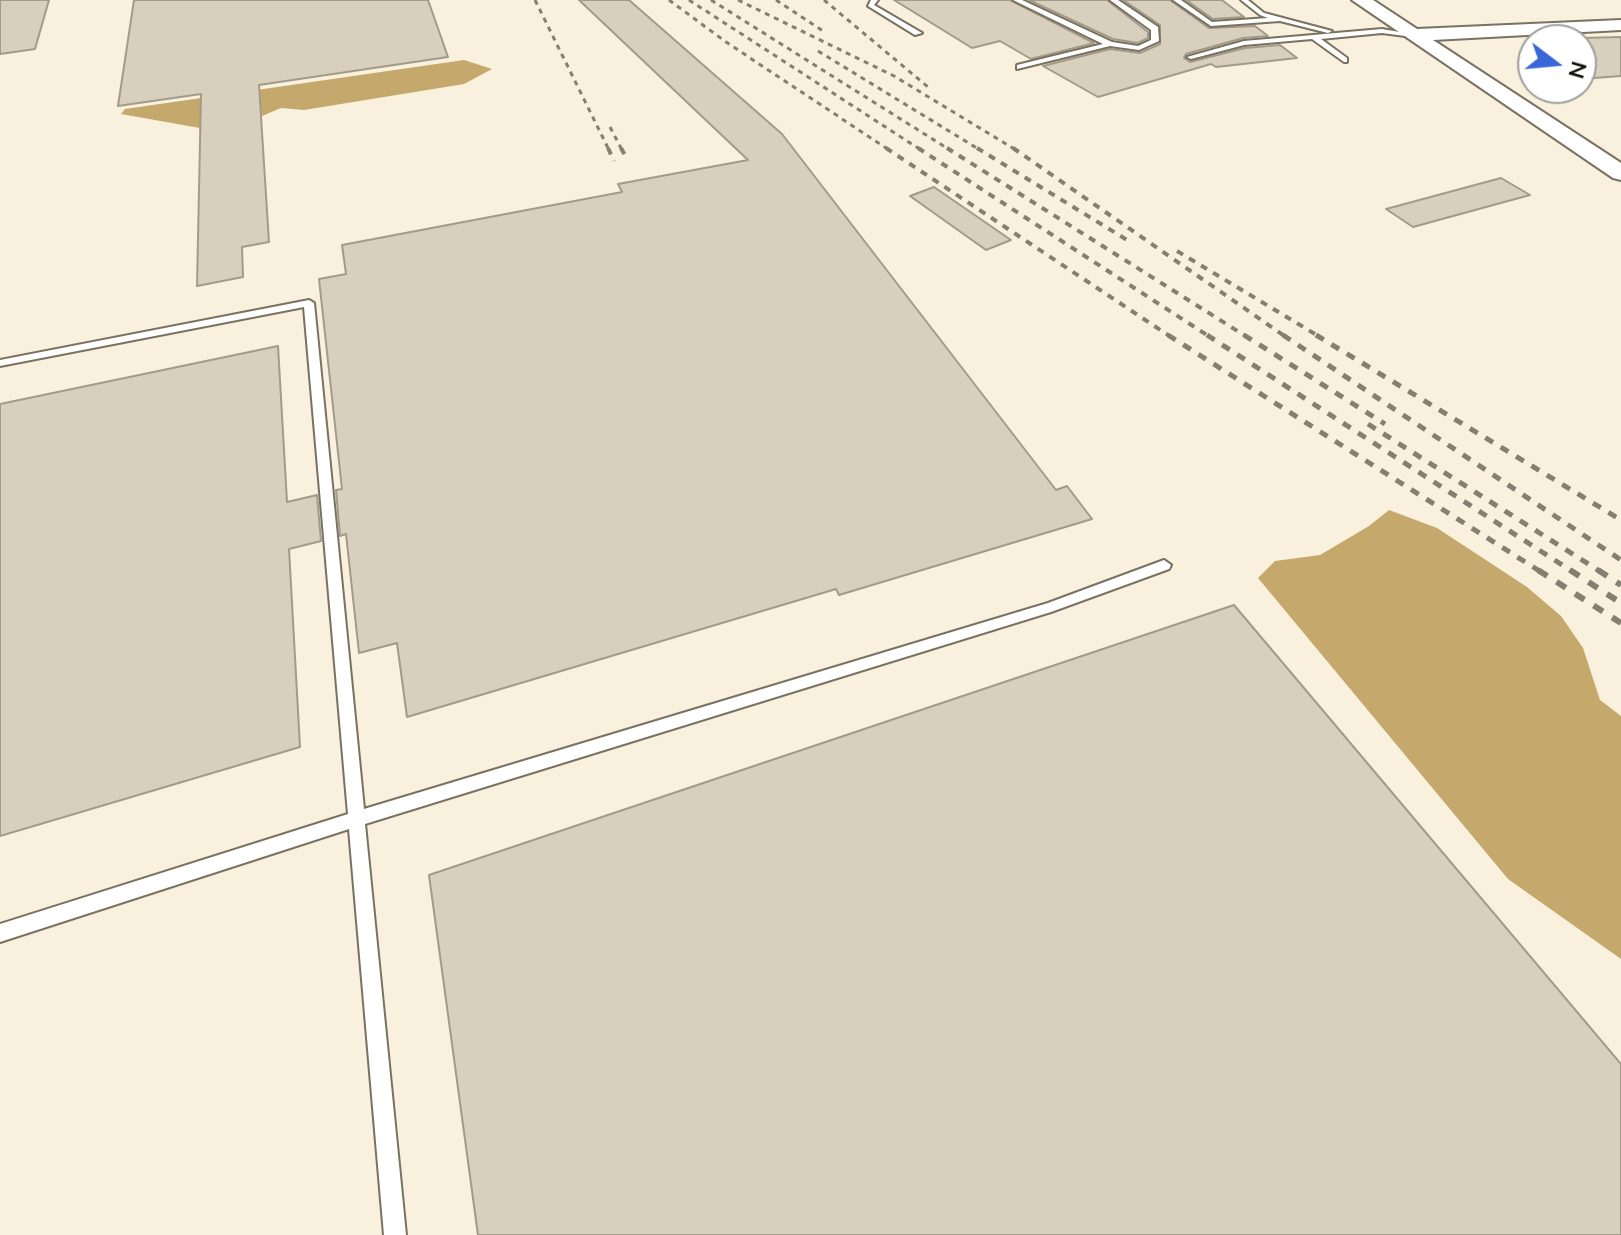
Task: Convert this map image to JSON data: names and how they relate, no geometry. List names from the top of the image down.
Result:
{
  "north": "right"
}
